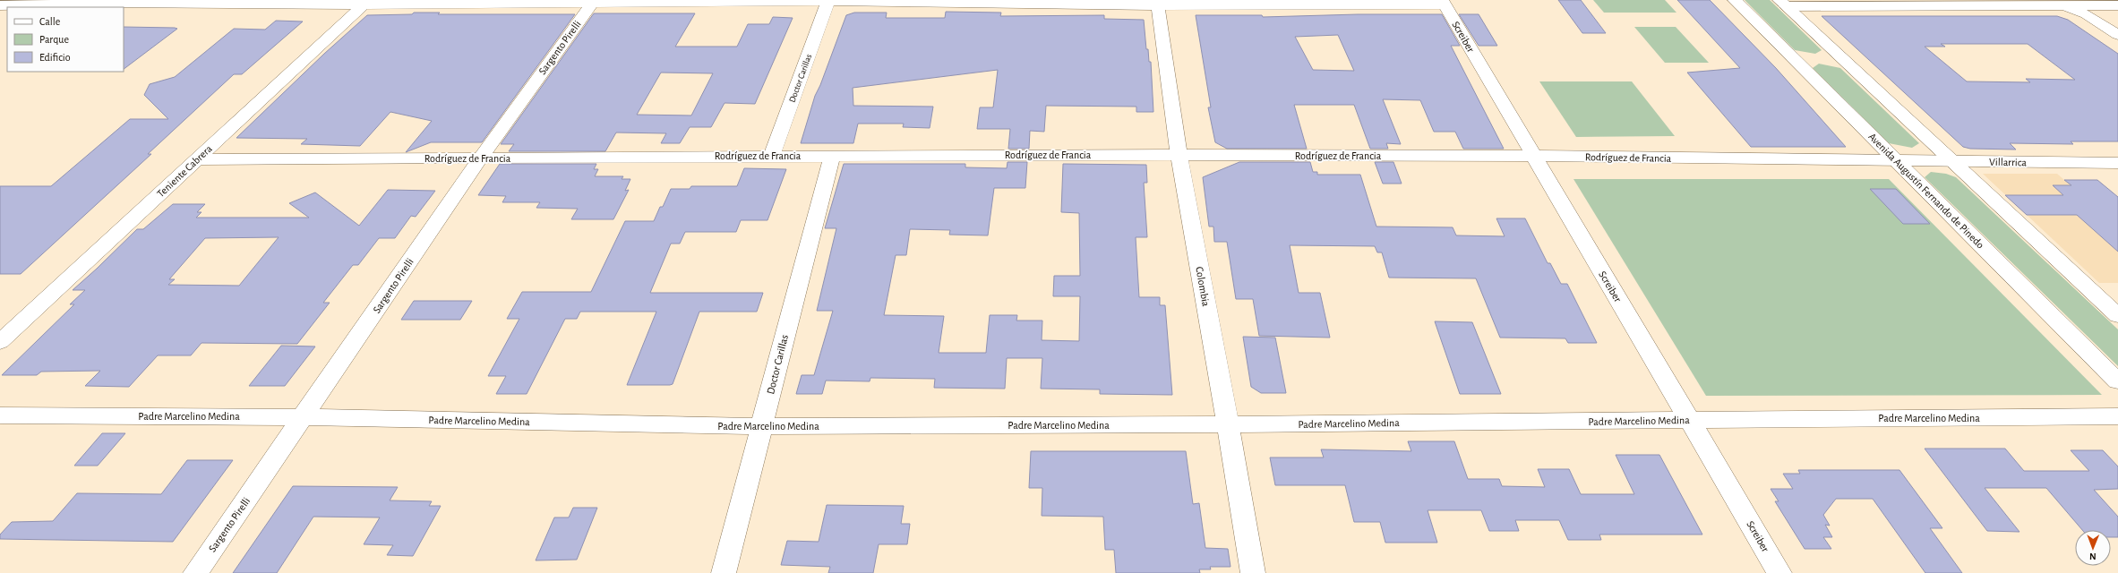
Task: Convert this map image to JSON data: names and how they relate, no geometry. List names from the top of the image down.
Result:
{
  "streets": {
    "main road": [
      "Screiber",
      "Sargento Pirelli",
      "Doctor Carillas",
      "Rodríguez de Francia",
      "Villarrica",
      "Teniente Cabrera",
      "Avenida Augustín Fernando de Pinedo",
      "Colombia",
      "Padre Marcelino Medina"
    ]
  },
  "crossings": [
    ["Screiber", "Rodríguez de Francia"],
    ["Screiber", "Padre Marcelino Medina"],
    ["Sargento Pirelli", "Rodríguez de Francia"],
    ["Sargento Pirelli", "Padre Marcelino Medina"],
    ["Doctor Carillas", "Rodríguez de Francia"],
    ["Doctor Carillas", "Padre Marcelino Medina"],
    ["Rodríguez de Francia", "Villarrica"],
    ["Rodríguez de Francia", "Teniente Cabrera"],
    ["Rodríguez de Francia", "Avenida Augustín Fernando de Pinedo"],
    ["Rodríguez de Francia", "Colombia"],
    ["Villarrica", "Avenida Augustín Fernando de Pinedo"],
    ["Colombia", "Padre Marcelino Medina"]
  ],
  "legend": ["Calle", "Parque", "Edificio"],
  "north": "bottom"
}
